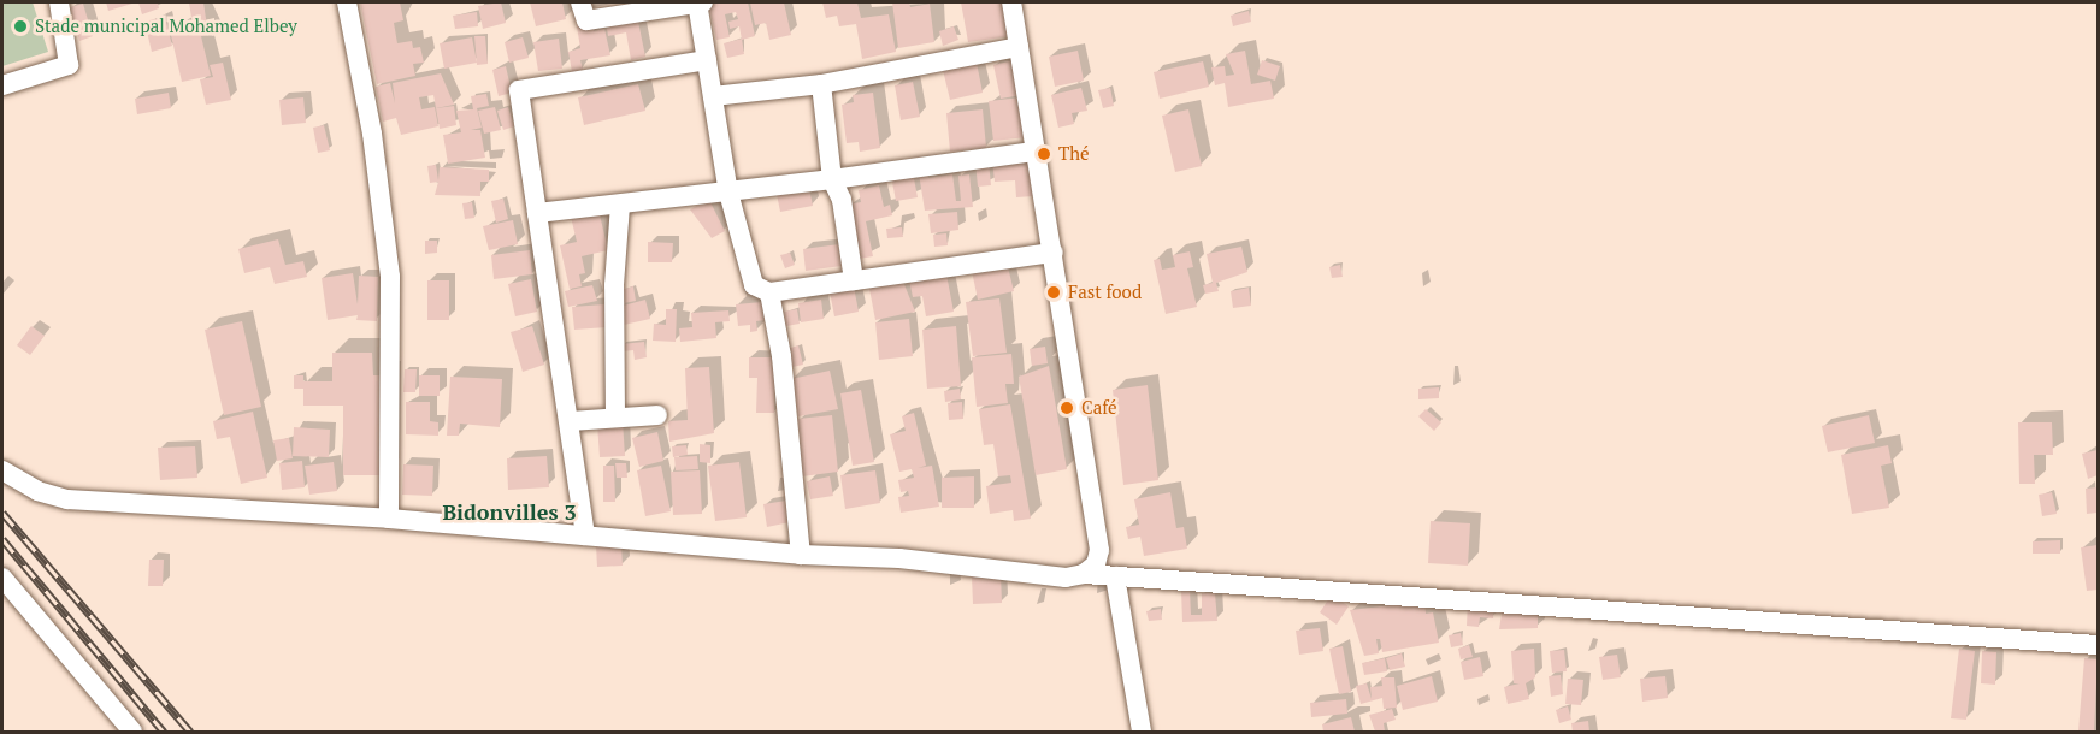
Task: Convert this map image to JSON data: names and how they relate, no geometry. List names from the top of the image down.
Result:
{
  "districts": ["Bidonvilles 3"],
  "places": [
    "Stade municipal Mohamed Elbey",
    "Thé",
    "Fast food",
    "Café"
  ]
}
